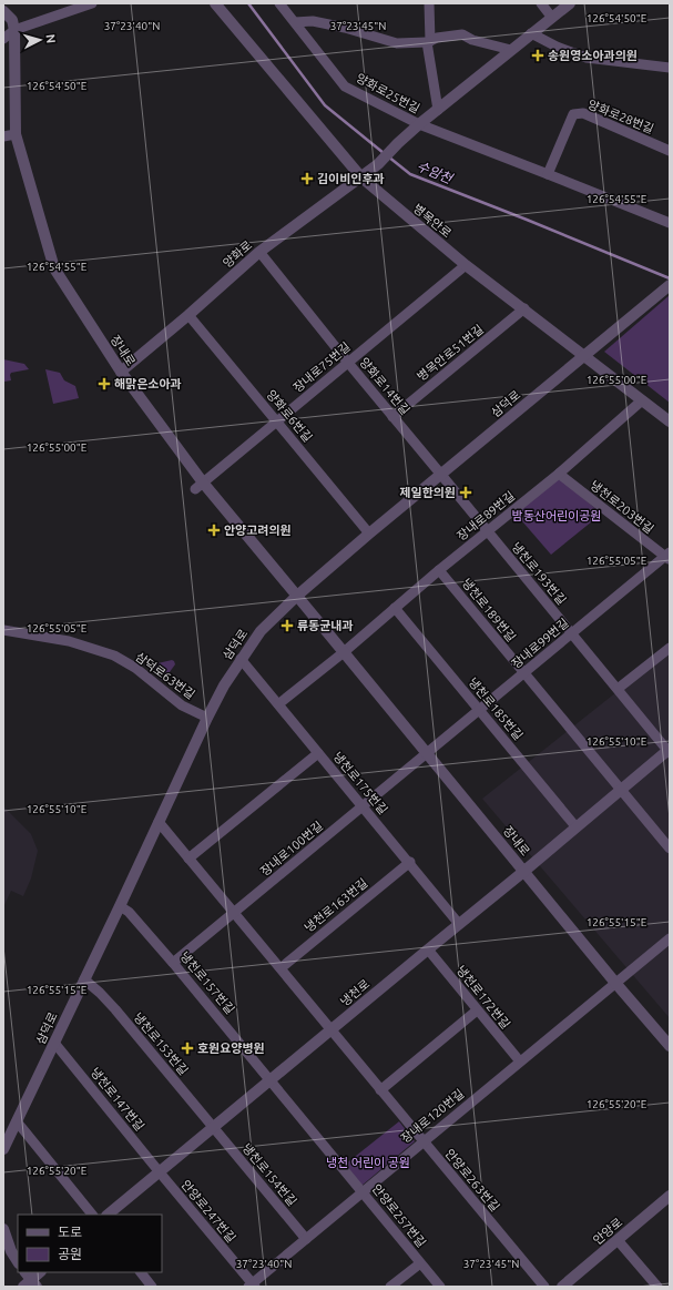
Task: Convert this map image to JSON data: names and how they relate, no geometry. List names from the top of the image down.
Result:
{
  "streets": {
    "street": [
      "양화로25번길",
      "양화로28번길",
      "병목안로",
      "양화로",
      "장내로",
      "병목안로51번길",
      "장내로75번길",
      "양화로14번길",
      "삼덕로",
      "양화로6번길",
      "냉천로203번길",
      "장내로89번길",
      "냉천로193번길",
      "냉천로189번길",
      "장내로99번길",
      "삼덕로63번길",
      "냉천로185번길",
      "냉천로175번길",
      "장내로100번길",
      "냉천로163번길",
      "냉천로157번길",
      "냉천로",
      "냉천로172번길",
      "냉천로153번길",
      "냉천로147번길",
      "장내로120번길",
      "냉천로154번길",
      "안양로263번길",
      "안양로247번길",
      "안양로257번길",
      "안양로"
    ]
  },
  "crossings": [
    ["양화로25번길", "양화로"],
    ["병목안로", "양화로"],
    ["병목안로", "병목안로51번길"],
    ["병목안로", "장내로75번길"],
    ["병목안로", "삼덕로"],
    ["병목안로", "장내로89번길"],
    ["양화로", "장내로"],
    ["양화로", "양화로14번길"],
    ["양화로", "양화로6번길"],
    ["장내로", "장내로75번길"],
    ["장내로", "삼덕로"],
    ["장내로", "장내로89번길"],
    ["장내로", "장내로99번길"],
    ["장내로", "장내로100번길"],
    ["장내로", "냉천로"],
    ["장내로", "장내로120번길"],
    ["병목안로51번길", "양화로14번길"],
    ["장내로75번길", "양화로14번길"],
    ["장내로75번길", "양화로6번길"],
    ["양화로14번길", "삼덕로"],
    ["양화로14번길", "냉천로193번길"],
    ["삼덕로", "양화로6번길"],
    ["삼덕로", "냉천로193번길"],
    ["삼덕로", "삼덕로63번길"],
    ["삼덕로", "냉천로175번길"],
    ["삼덕로", "냉천로157번길"],
    ["삼덕로", "냉천로153번길"],
    ["삼덕로", "냉천로147번길"],
    ["냉천로203번길", "장내로89번길"],
    ["냉천로203번길", "장내로99번길"],
    ["장내로89번길", "냉천로193번길"],
    ["장내로89번길", "냉천로189번길"],
    ["장내로89번길", "냉천로185번길"],
    ["냉천로193번길", "장내로99번길"],
    ["냉천로193번길", "냉천로"],
    ["냉천로189번길", "장내로99번길"],
    ["냉천로189번길", "냉천로"],
    ["장내로99번길", "냉천로185번길"],
    ["장내로99번길", "장내로100번길"],
    ["냉천로185번길", "냉천로"],
    ["냉천로175번길", "장내로100번길"],
    ["냉천로175번길", "냉천로163번길"],
    ["냉천로175번길", "냉천로"],
    ["장내로100번길", "냉천로157번길"],
    ["냉천로157번길", "냉천로"],
    ["냉천로157번길", "안양로257번길"],
    ["냉천로", "냉천로172번길"],
    ["냉천로", "냉천로153번길"],
    ["냉천로", "냉천로147번길"],
    ["냉천로", "냉천로154번길"],
    ["냉천로", "안양로263번길"],
    ["냉천로", "안양로247번길"],
    ["냉천로", "안양로257번길"],
    ["냉천로172번길", "장내로120번길"],
    ["냉천로153번길", "냉천로154번길"],
    ["냉천로147번길", "안양로247번길"],
    ["장내로120번길", "냉천로154번길"],
    ["장내로120번길", "안양로263번길"],
    ["장내로120번길", "안양로247번길"],
    ["장내로120번길", "안양로257번길"]
  ],
  "water": ["수암천"],
  "parks": ["밤동산어린이공원", "냉천 어린이 공원"],
  "places": {
    "health": [
      "송원영소아과의원",
      "김이비인후과",
      "해맑은소아과",
      "제일한의원",
      "안양고려의원",
      "류동균내과",
      "호원요양병원"
    ]
  },
  "legend": ["도로", "공원"],
  "north": "right",
  "coordinates": [
    "126°54'50\"E",
    "37°23'40\"N",
    "37°23'45\"N",
    "126°54'55\"E",
    "126°55'00\"E",
    "126°55'05\"E",
    "126°55'10\"E",
    "126°55'15\"E",
    "126°55'20\"E"
  ]
}
